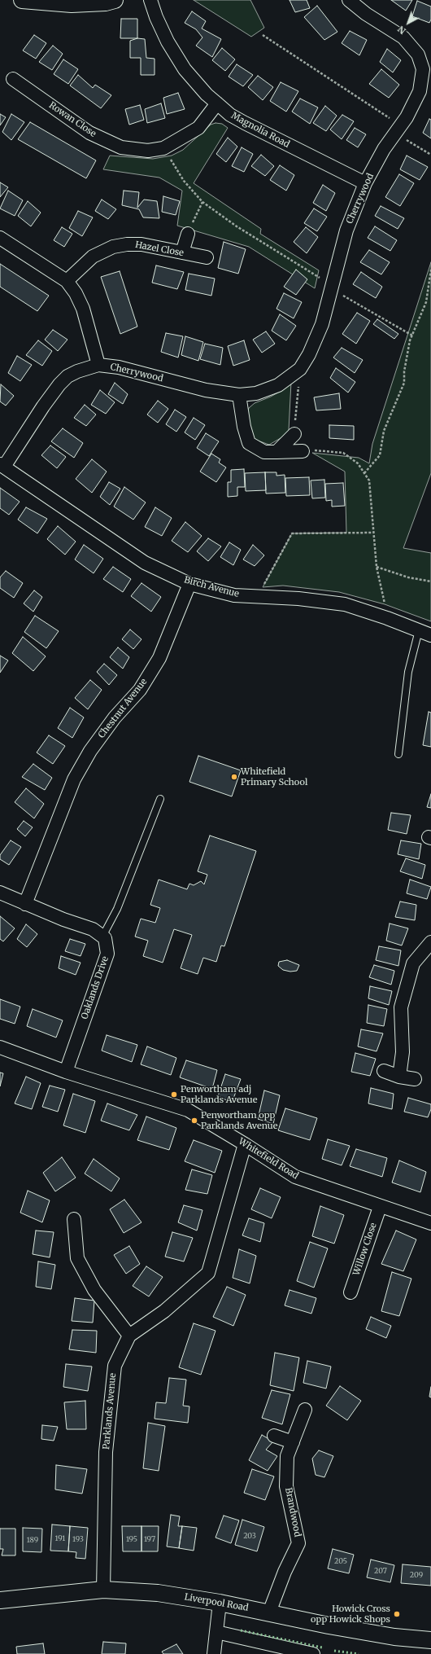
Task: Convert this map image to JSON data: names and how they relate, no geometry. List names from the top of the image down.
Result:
{
  "streets": {
    "street": [
      "Rowan Close",
      "Magnolia Road",
      "Cherrywood",
      "Hazel Close",
      "Birch Avenue",
      "Chestnut Avenue",
      "Oaklands Drive",
      "Whitefield Road",
      "Willow Close",
      "Parklands Avenue",
      "Brandwood",
      "Liverpool Road"
    ]
  },
  "crossings": [
    ["Rowan Close", "Magnolia Road"],
    ["Magnolia Road", "Cherrywood"],
    ["Cherrywood", "Birch Avenue"],
    ["Birch Avenue", "Chestnut Avenue"],
    ["Oaklands Drive", "Whitefield Road"],
    ["Whitefield Road", "Willow Close"],
    ["Whitefield Road", "Parklands Avenue"],
    ["Parklands Avenue", "Liverpool Road"],
    ["Brandwood", "Liverpool Road"]
  ],
  "places": [
    "Whitefield Primary School",
    "Penwortham adj Parklands Avenue",
    "Penwortham opp Parklands Avenue",
    "Howick Cross opp Howick Shops"
  ],
  "house_numbers": [
    "203",
    "191",
    "193",
    "195",
    "197",
    "189",
    "205",
    "207",
    "209"
  ],
  "north": "bottom left"
}
